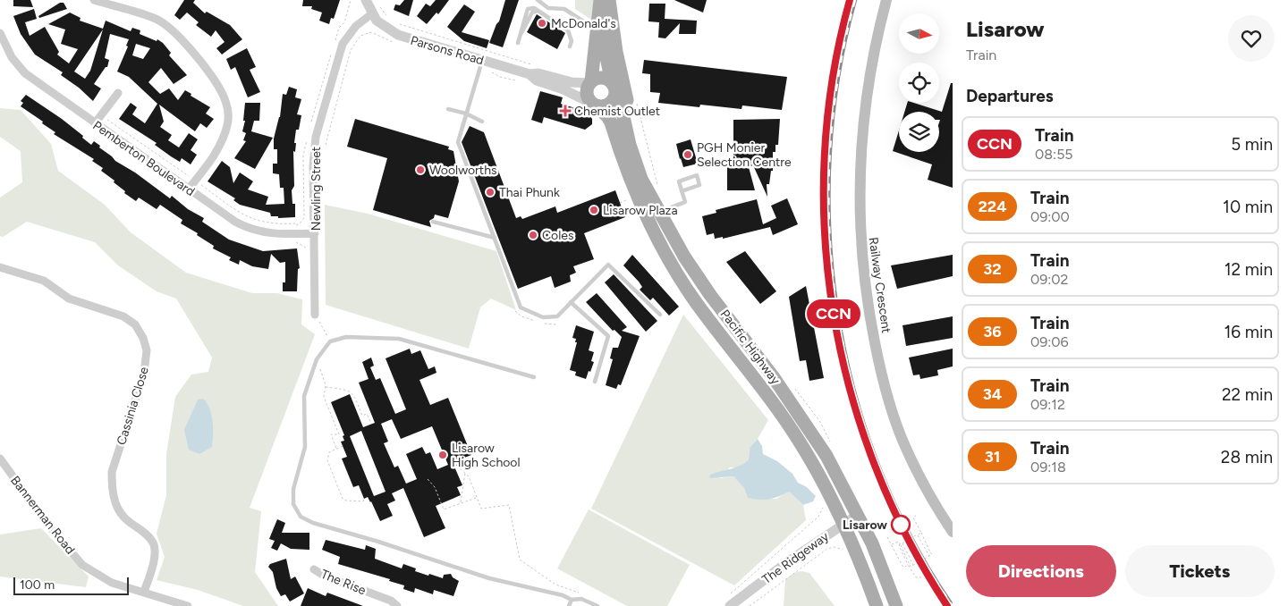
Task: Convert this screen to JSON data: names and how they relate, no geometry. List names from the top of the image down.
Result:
{
  "streets": {
    "main road": ["Railway Crescent", "Pacific Highway"],
    "street": [
      "Parsons Road",
      "Pemberton Boulevard",
      "Newling Street",
      "Cassinia Close",
      "Bannerman Road",
      "The Ridgeway",
      "The Rise"
    ]
  },
  "crossings": [
    ["Parsons Road", "Newling Street"],
    ["Parsons Road", "Pacific Highway"],
    ["Pemberton Boulevard", "Newling Street"],
    ["Pacific Highway", "The Ridgeway"],
    ["Cassinia Close", "Bannerman Road"]
  ],
  "places": {
    "other": [
      "McDonald's",
      "PGH Monier Selection Centre",
      "Woolworths",
      "Thai Phunk",
      "Lisarow Plaza",
      "Coles",
      "Lisarow High School",
      "Lisarow"
    ],
    "health": ["Chemist Outlet"]
  },
  "scale_bar": "100 m",
  "north": "right",
  "page": {
    "on_map": "CCN",
    "heading": [
      ["Lisarow", "Train"],
      "Departures"
    ],
    "list": [
      {
        "mark": "CCN",
        "name": "Train",
        "note": "08:55",
        "value": "5 min"
      },
      {
        "mark": "224",
        "name": "Train",
        "note": "09:00",
        "value": "10 min"
      },
      {
        "mark": "32",
        "name": "Train",
        "note": "09:02",
        "value": "12 min"
      },
      {
        "mark": "36",
        "name": "Train",
        "note": "09:06",
        "value": "16 min"
      },
      {
        "mark": "34",
        "name": "Train",
        "note": "09:12",
        "value": "22 min"
      },
      {
        "mark": "31",
        "name": "Train",
        "note": "09:18",
        "value": "28 min"
      }
    ],
    "buttons": ["Directions", "Tickets"],
    "scale": "100 m"
  }
}
